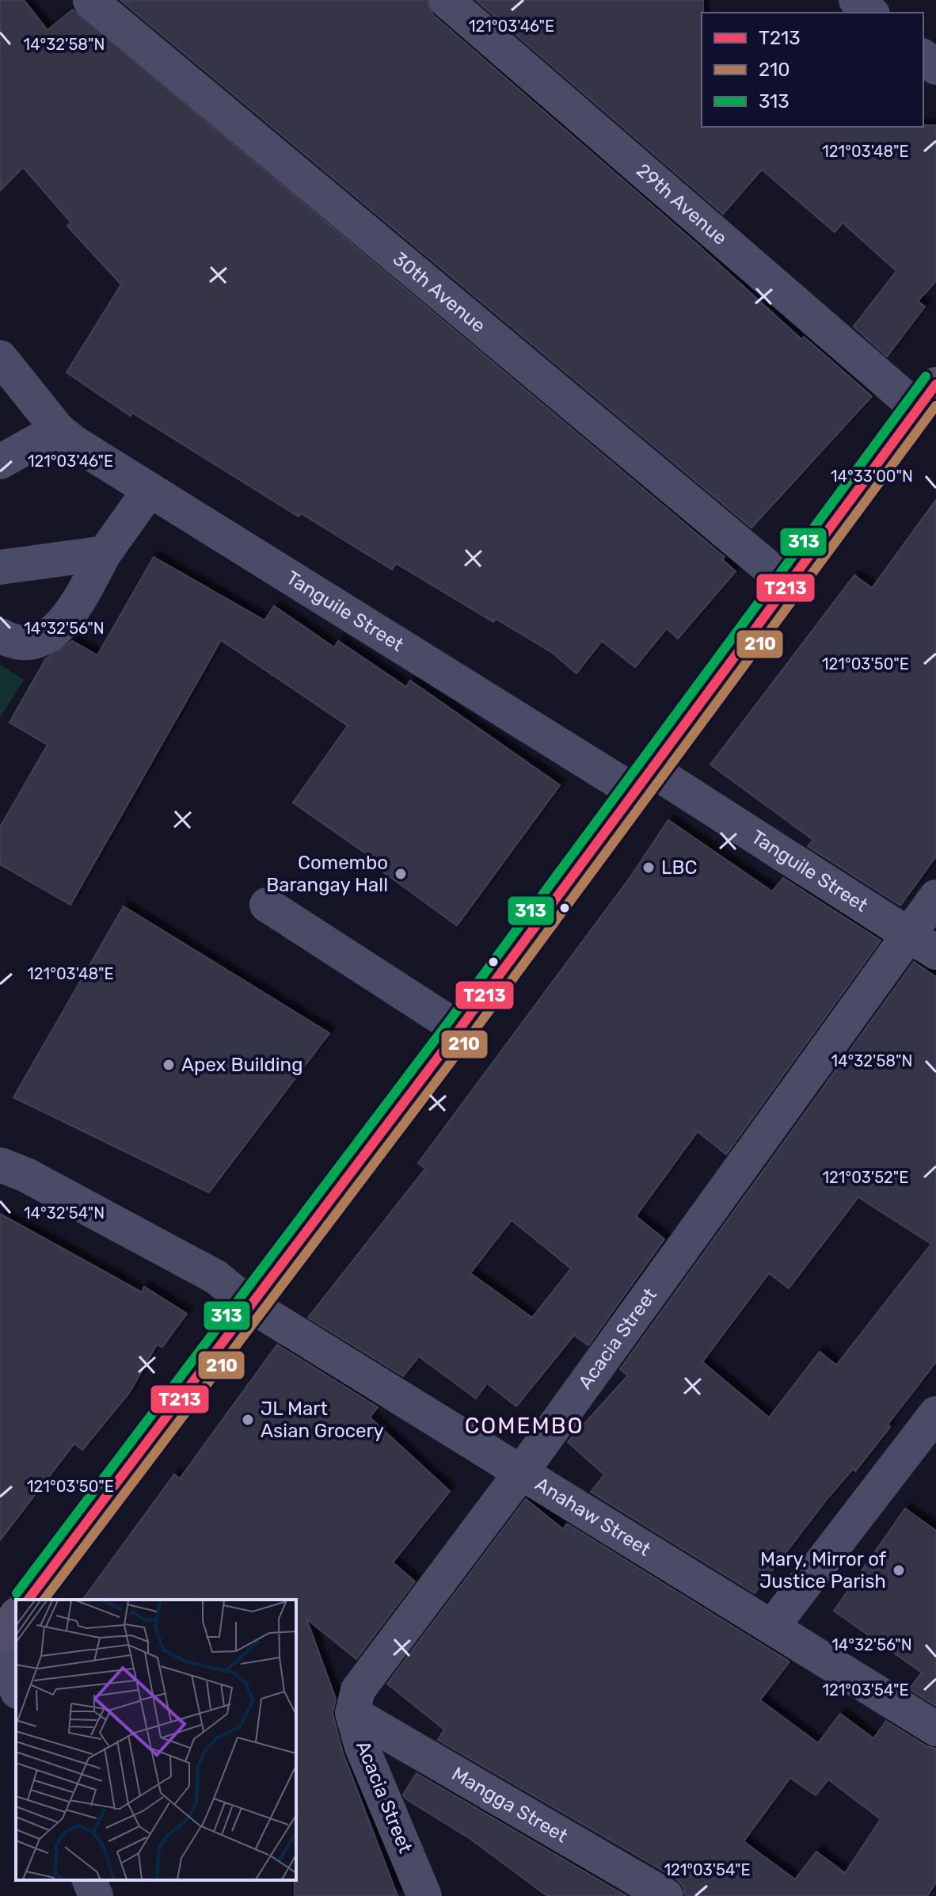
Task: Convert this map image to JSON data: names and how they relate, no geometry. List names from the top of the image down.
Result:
{
  "streets": {
    "street": [
      "29th Avenue",
      "30th Avenue",
      "Tanguile Street",
      "Acacia Street",
      "Anahaw Street",
      "Mangga Street"
    ]
  },
  "crossings": [
    ["Tanguile Street", "Acacia Street"],
    ["Acacia Street", "Anahaw Street"],
    ["Acacia Street", "Mangga Street"]
  ],
  "districts": ["COMEMBO"],
  "places": [
    "LBC",
    "Comembo Barangay Hall",
    "Apex Building",
    "JL Mart Asian Grocery",
    "Mary, Mirror of Justice Parish"
  ],
  "lines": ["transit line 313", "transit line T213", "transit line 210"],
  "legend": ["T213", "210", "313"],
  "coordinates": [
    "121°03'46\"E",
    "14°32'58\"N",
    "121°03'48\"E",
    "14°33'00\"N",
    "14°32'56\"N",
    "121°03'50\"E",
    "121°03'52\"E",
    "14°32'54\"N",
    "121°03'54\"E"
  ]
}
